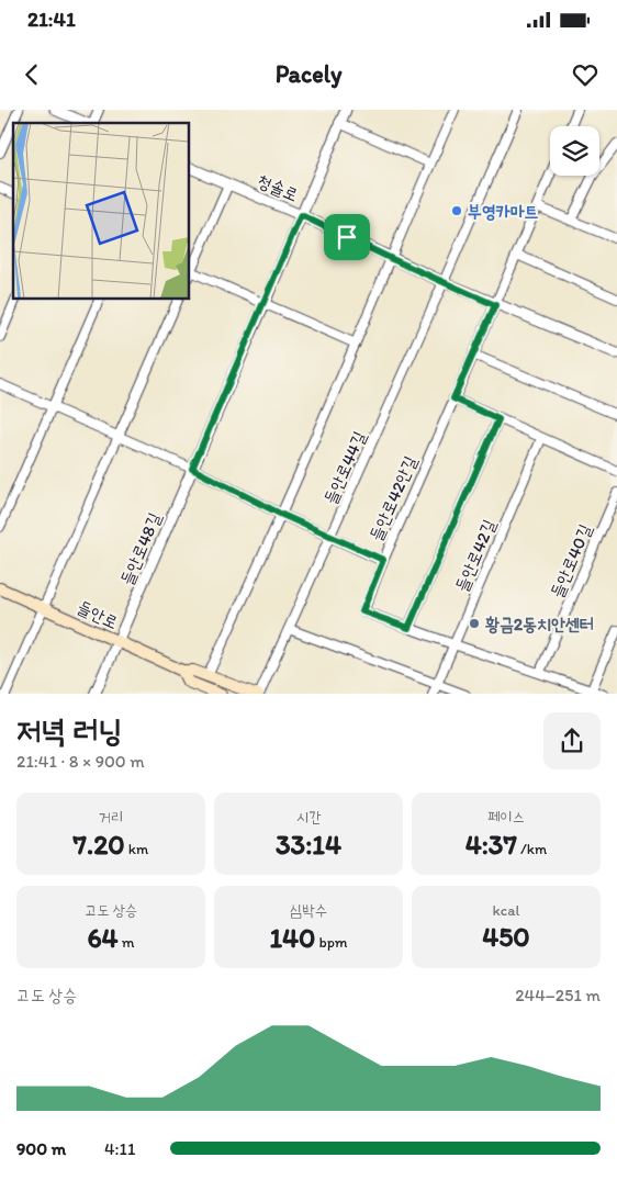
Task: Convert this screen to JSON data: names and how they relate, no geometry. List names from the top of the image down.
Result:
{
  "streets": {
    "main road": ["들안로"],
    "street": [
      "청솔로",
      "들안로44길",
      "들안로42안길",
      "들안로48길",
      "들안로42길",
      "들안로40길"
    ]
  },
  "crossings": [
    ["청솔로", "들안로44길"],
    ["청솔로", "들안로42안길"],
    ["청솔로", "들안로48길"],
    ["들안로44길", "들안로"],
    ["들안로42안길", "들안로42길"],
    ["들안로48길", "들안로"]
  ],
  "places": ["부영카마트", "황금2동치안센터"],
  "page": {
    "status": "21:41",
    "header": "Pacely",
    "heading": ["저녁 러닝", "21:41 · 8 × 900 m"],
    "stats": [
      ["거리", "7.20 km"],
      ["시간", "33:14"],
      ["페이스", "4:37 /km"],
      ["고도 상승", "64 m"],
      ["심박수", "140 bpm"],
      ["kcal", "450"]
    ],
    "chart": ["고도 상승", "244–251 m"],
    "list": [
      {
        "name": "900 m",
        "note": "4:11"
      }
    ]
  }
}
